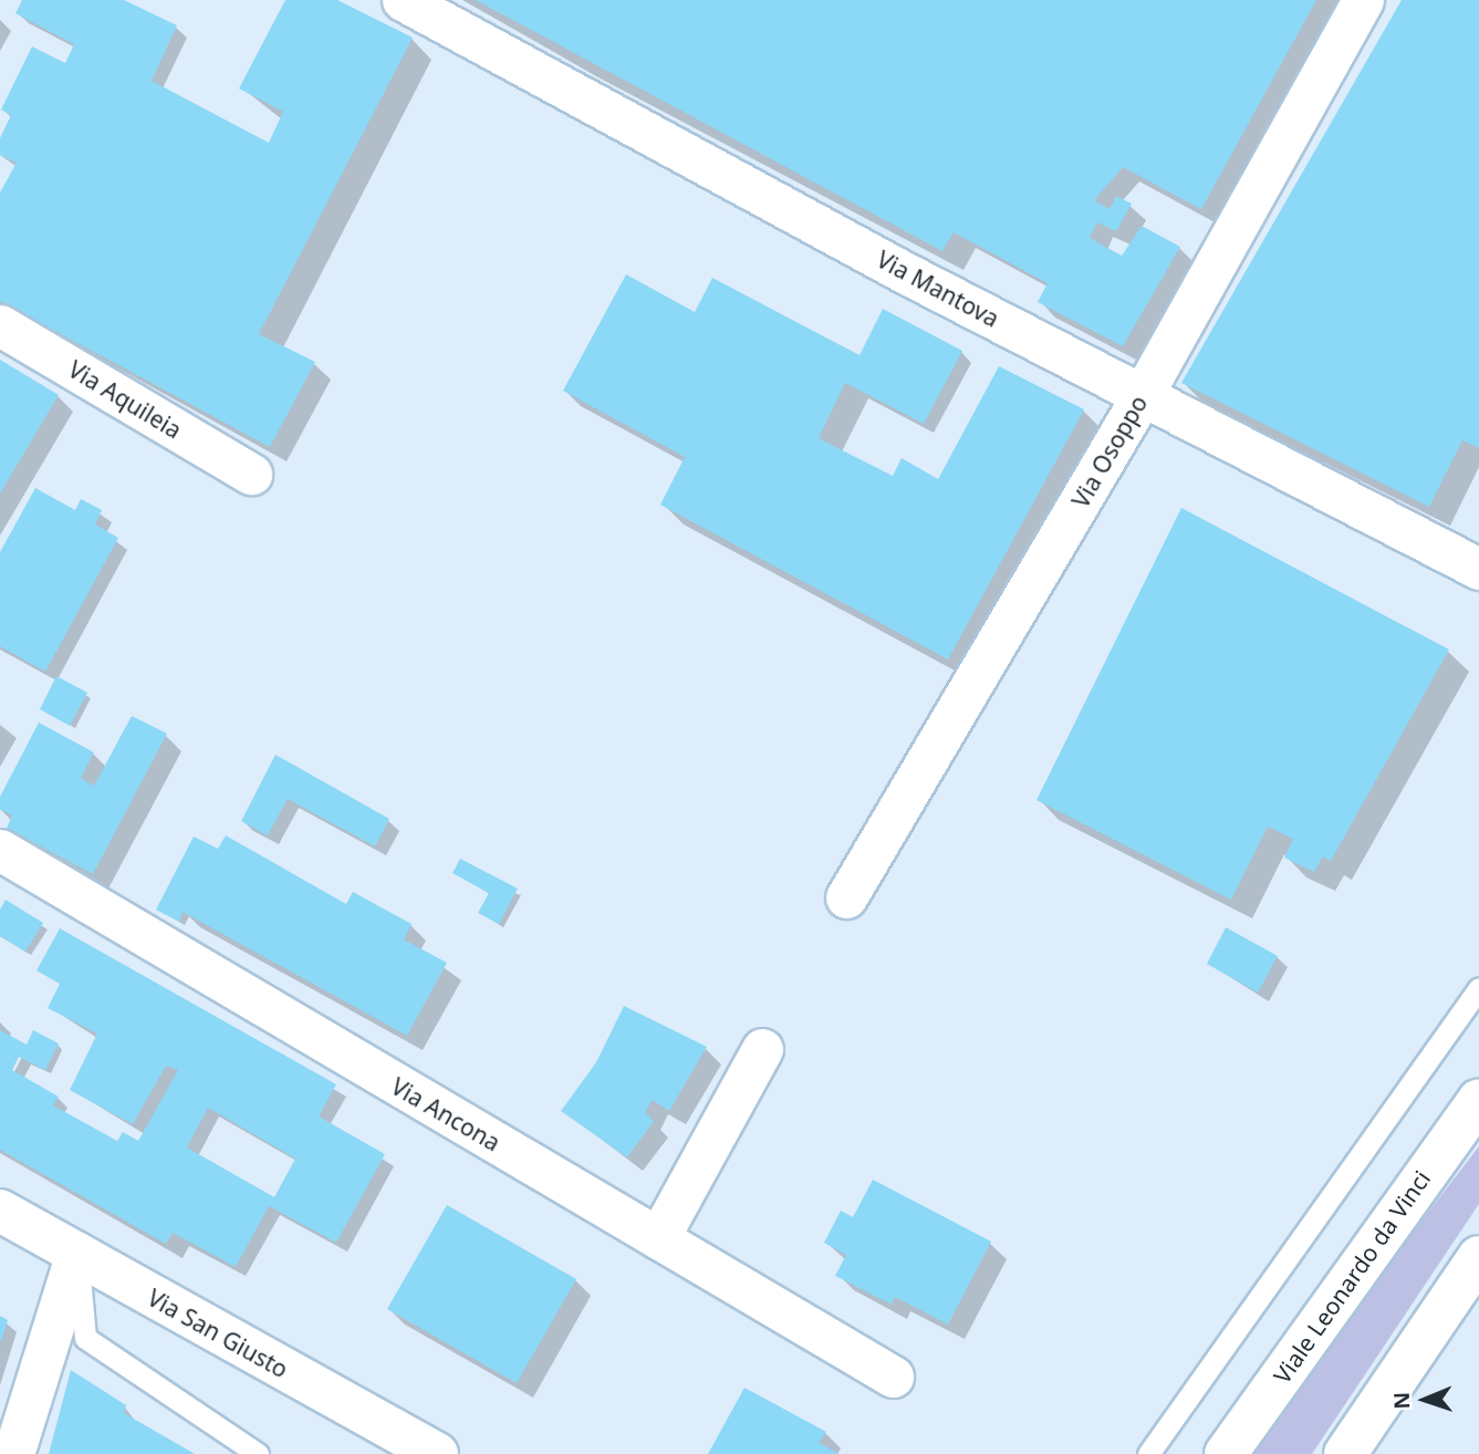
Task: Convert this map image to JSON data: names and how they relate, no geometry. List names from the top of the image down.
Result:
{
  "streets": {
    "main road": ["Viale Leonardo da Vinci", "Via San Giusto"],
    "street": [
      "Via Mantova",
      "Via Aquileia",
      "Via Osoppo",
      "Via Ancona"
    ]
  },
  "crossings": [
    ["Via Mantova", "Via Osoppo"]
  ],
  "north": "left"
}
